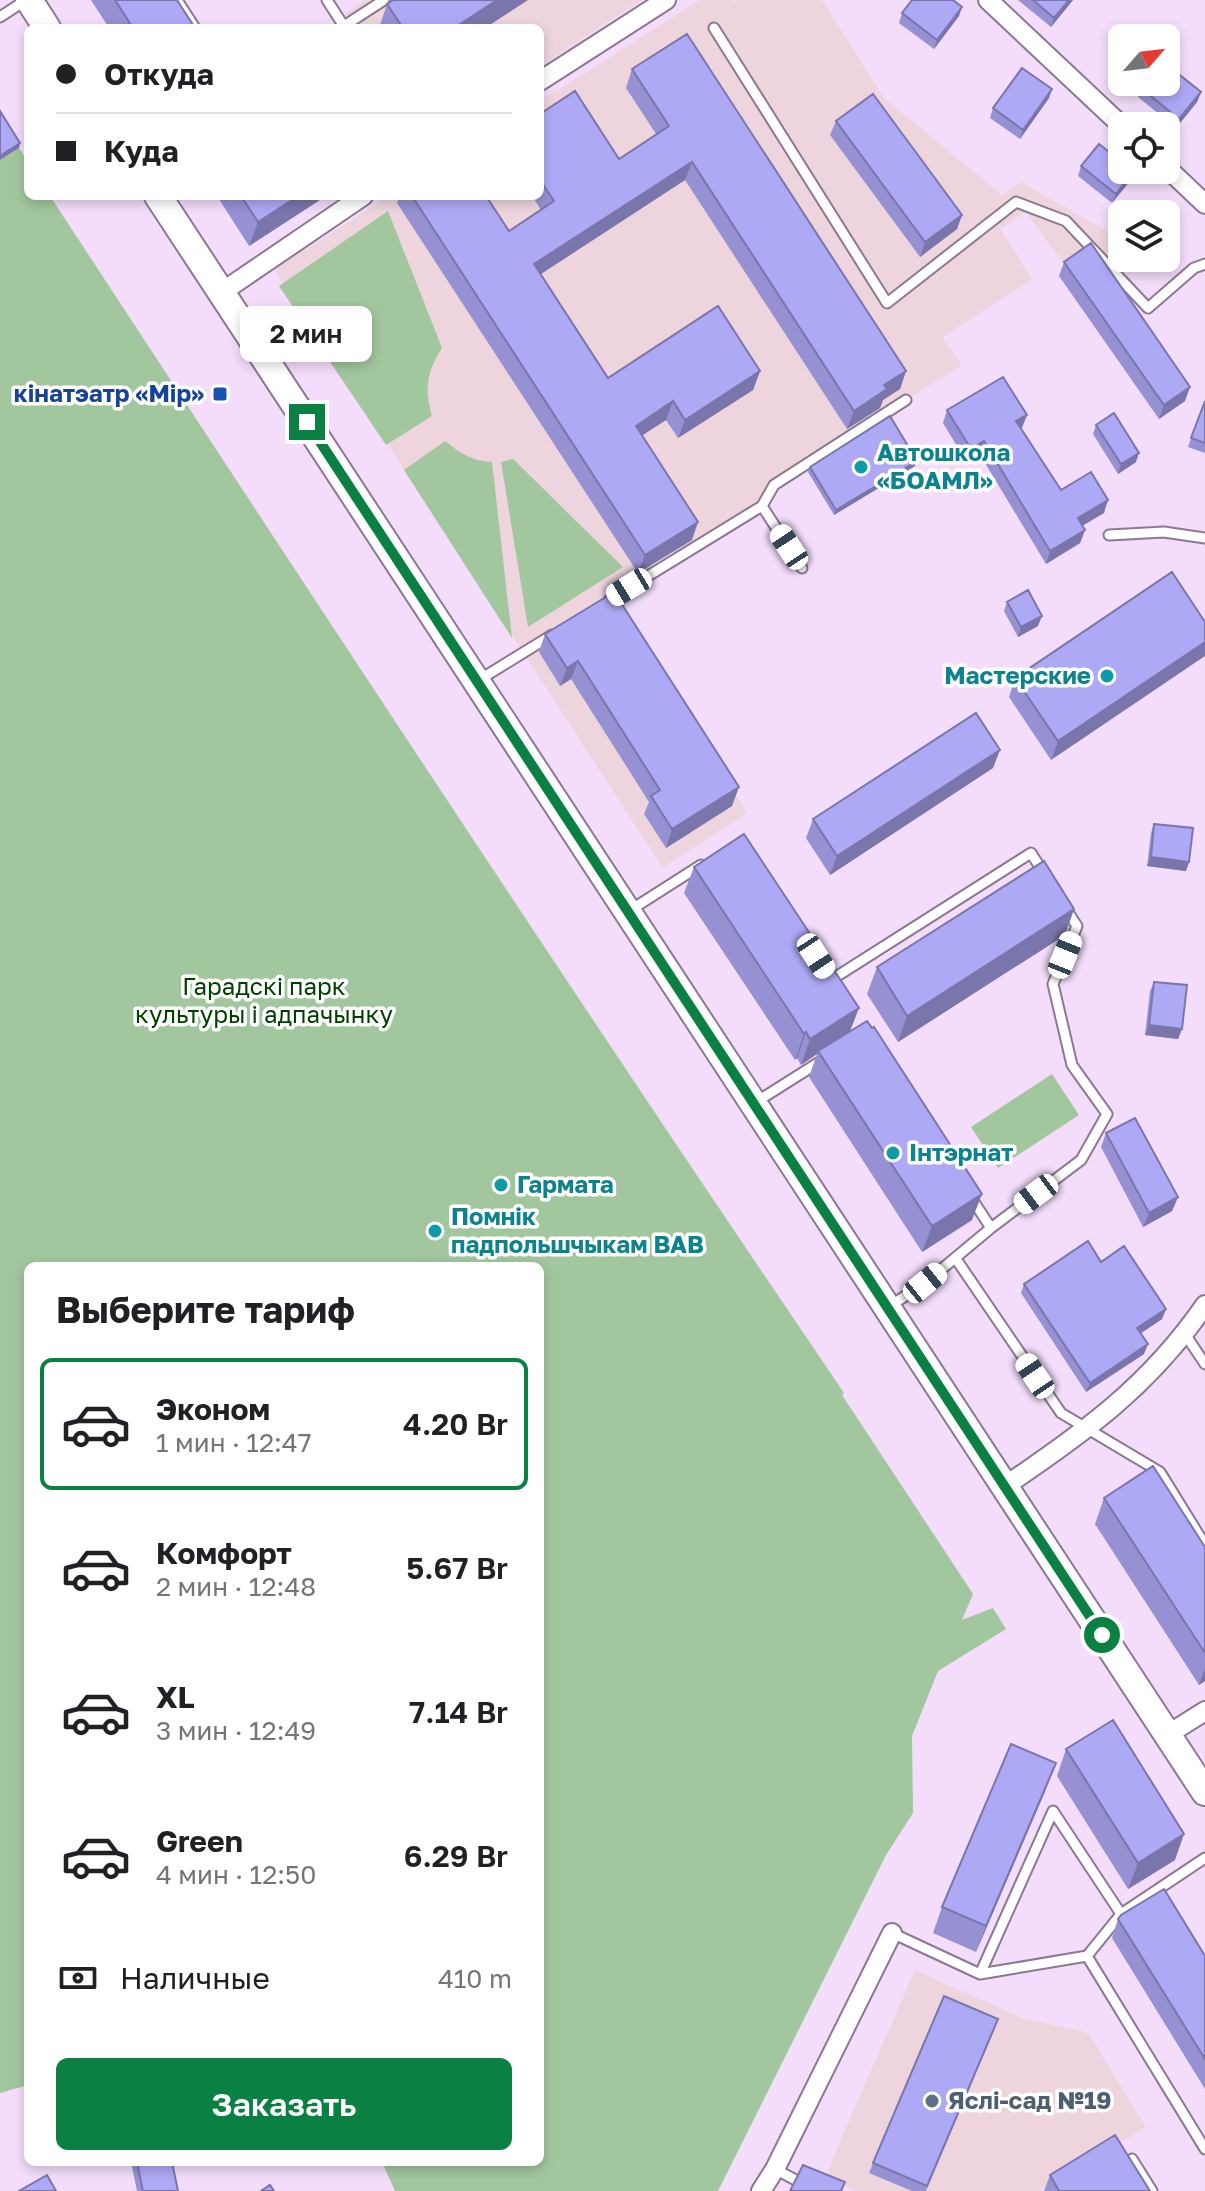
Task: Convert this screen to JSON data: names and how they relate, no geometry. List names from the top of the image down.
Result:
{
  "parks": ["Гарадскі парк культуры і адпачынку"],
  "places": {
    "transit": ["кінатэатр «Мір»"],
    "other": [
      "Автошкола «БОАМЛ»",
      "Мастерские",
      "Інтэрнат",
      "Гармата",
      "Помнік падпольшчыкам ВАВ",
      "Яслі-сад №19"
    ]
  },
  "north": "top right",
  "page": {
    "banner": ["Откуда", "Куда"],
    "bubble": "2 мин",
    "heading": "Выберите тариф",
    "list": [
      {
        "name": "Эконом",
        "note": "1 мин · 12:47",
        "value": "4.20 Br"
      },
      {
        "name": "Комфорт",
        "note": "2 мин · 12:48",
        "value": "5.67 Br"
      },
      {
        "name": "XL",
        "note": "3 мин · 12:49",
        "value": "7.14 Br"
      },
      {
        "name": "Green",
        "note": "4 мин · 12:50",
        "value": "6.29 Br"
      }
    ],
    "pay": ["Наличные", "410 m"],
    "buttons": "Заказать"
  }
}
